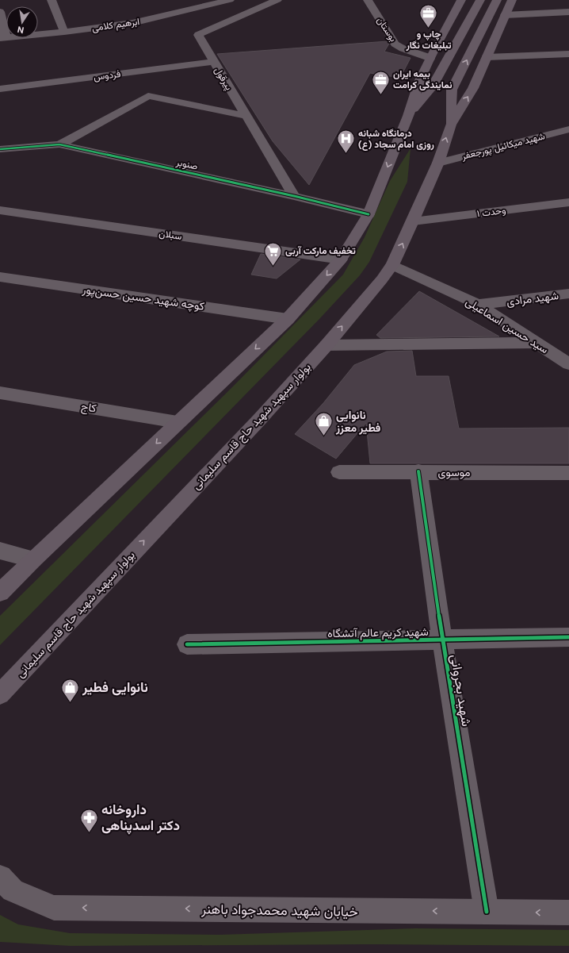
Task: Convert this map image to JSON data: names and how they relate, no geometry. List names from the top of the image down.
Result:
{
  "streets": {
    "main road": ["بولوار سپهبد شهید حاج قاسم سلیمانی"],
    "street": [
      "ابرهیم کلامی",
      "بوستان",
      "فردوس",
      "پیرقول",
      "شهید میکائیل پورجعفر",
      "صنوبر",
      "وحدت ۱",
      "سبلان",
      "کوچه شهید حسین حسن‌پور",
      "شهید مرادی",
      "سید حسین اسماعیلی",
      "کاج",
      "موسوی",
      "شهید کریم عالم آتشگاه",
      "شهید بجروانی",
      "خیابان شهید محمدجواد باهنر"
    ]
  },
  "crossings": [
    ["فردوس", "پیرقول"],
    ["پیرقول", "صنوبر"],
    ["شهید میکائیل پورجعفر", "بولوار سپهبد شهید حاج قاسم سلیمانی"],
    ["وحدت ۱", "بولوار سپهبد شهید حاج قاسم سلیمانی"],
    ["شهید مرادی", "سید حسین اسماعیلی"],
    ["سید حسین اسماعیلی", "بولوار سپهبد شهید حاج قاسم سلیمانی"],
    ["موسوی", "شهید بجروانی"],
    ["شهید کریم عالم آتشگاه", "شهید بجروانی"],
    ["شهید بجروانی", "خیابان شهید محمدجواد باهنر"]
  ],
  "one_way": ["خیابان شهید محمدجواد باهنر"],
  "places": {
    "office": ["چاپ و تبلیغات نگار", "بیمه ایران نمایندگی کرامت"],
    "hospital": ["درمانگاه شبانه روزی امام سجاد (ع)"],
    "supermarket": ["تخفیف مارکت آربی"],
    "shop": ["نانوایی فطیر معزز", "نانوایی فطیر"],
    "pharmacy": ["داروخانه دكتر اسدپناهی"]
  },
  "north": "bottom"
}
